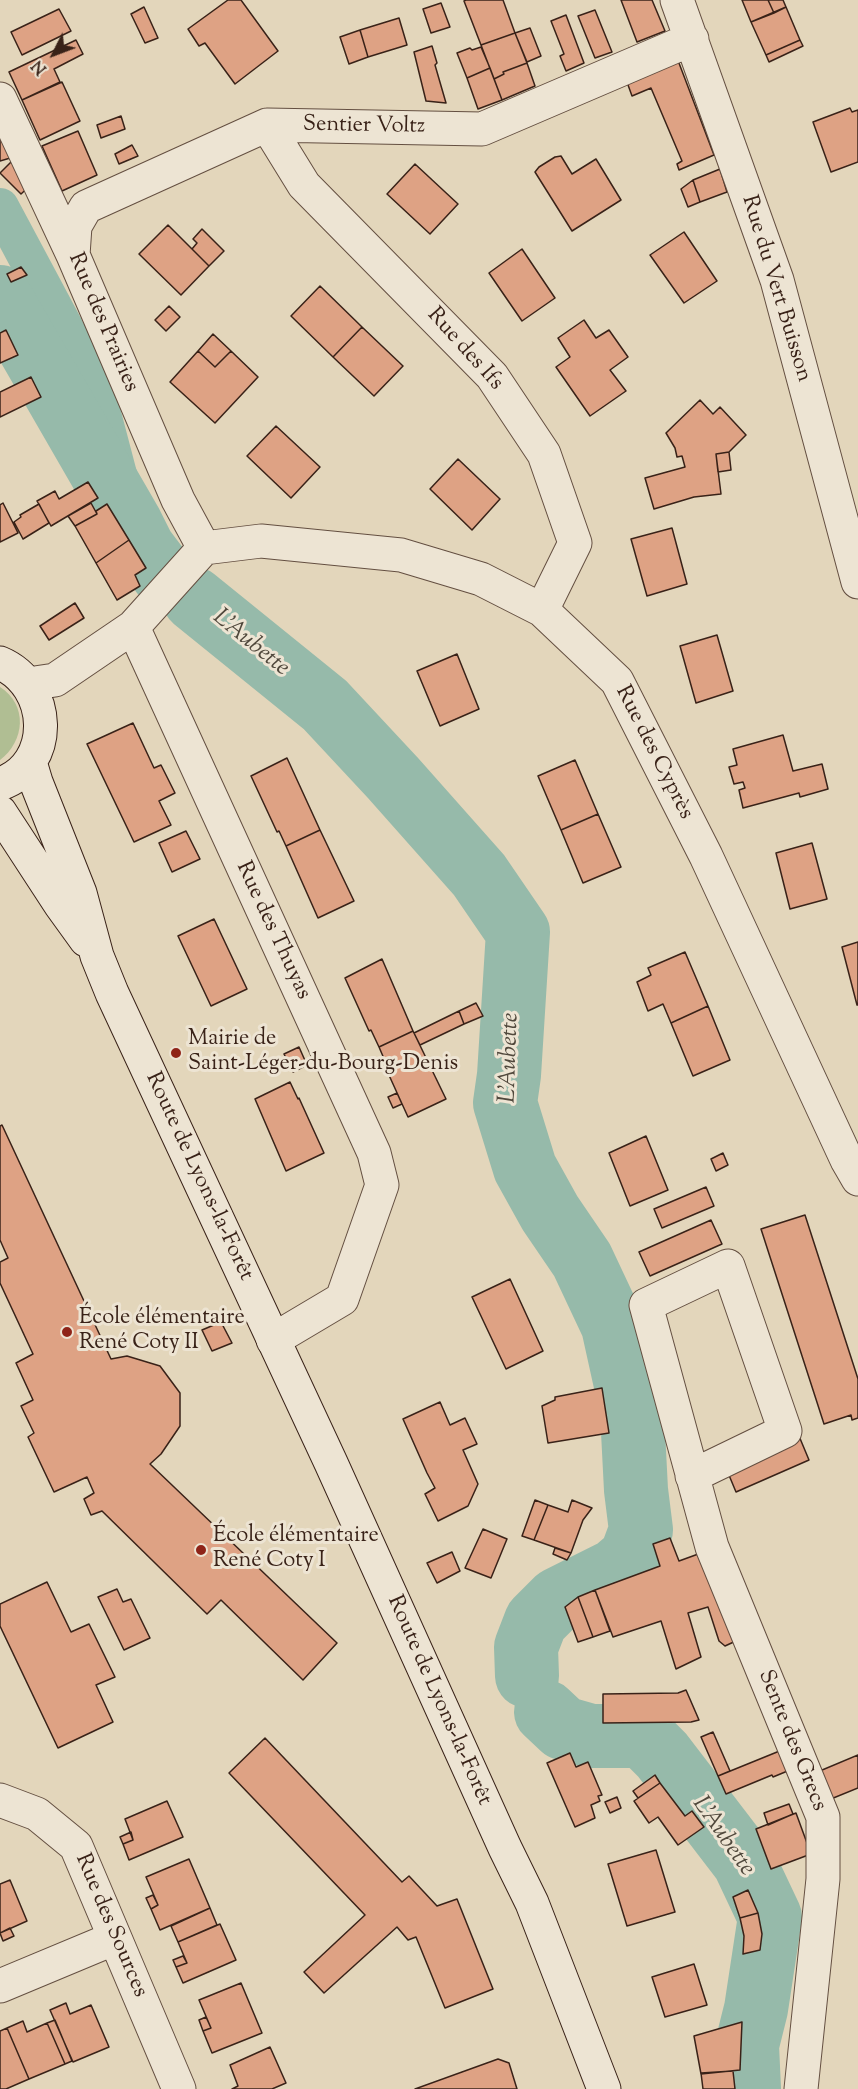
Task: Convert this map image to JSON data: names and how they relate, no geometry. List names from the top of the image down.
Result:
{
  "streets": {
    "street": [
      "Sentier Voltz",
      "Rue du Vert Buisson",
      "Rue des Prairies",
      "Rue des Ifs",
      "Rue des Cyprès",
      "Rue des Thuyas",
      "Route de Lyons-la-Forêt",
      "Sente des Grecs",
      "Rue des Sources"
    ]
  },
  "crossings": [
    ["Sentier Voltz", "Rue du Vert Buisson"],
    ["Sentier Voltz", "Rue des Prairies"],
    ["Sentier Voltz", "Rue des Ifs"],
    ["Rue des Prairies", "Rue des Cyprès"],
    ["Rue des Ifs", "Rue des Cyprès"],
    ["Rue des Thuyas", "Route de Lyons-la-Forêt"]
  ],
  "water": ["L'Aubette"],
  "places": ["Mairie de Saint-Léger-du-Bourg-Denis", "École élémentaire René Coty II", "École élémentaire René Coty I"],
  "north": "bottom left"
}
